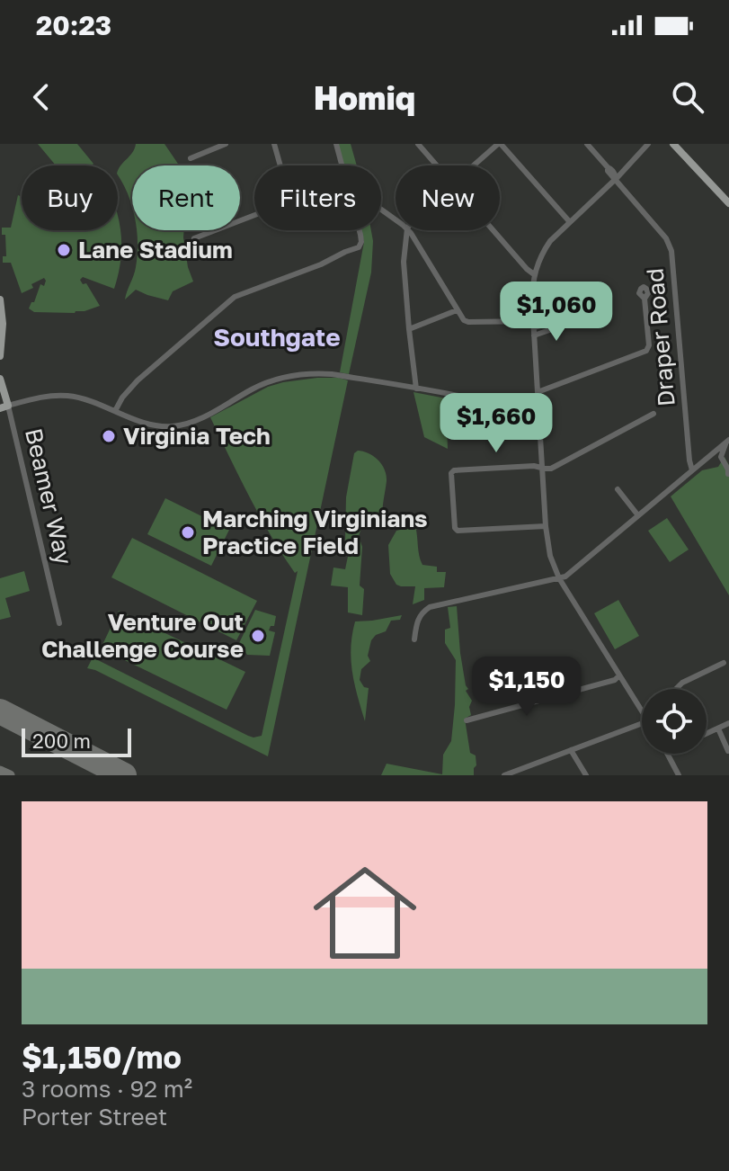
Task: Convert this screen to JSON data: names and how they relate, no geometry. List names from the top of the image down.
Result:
{
  "streets": {
    "main road": ["Beamer Way"],
    "street": ["Draper Road"]
  },
  "districts": ["Southgate"],
  "places": [
    "Lane Stadium",
    "Virginia Tech",
    "Marching Virginians Practice Field",
    "Venture Out Challenge Course"
  ],
  "scale_bar": "200 m",
  "page": {
    "status": "20:23",
    "header": "Homiq",
    "chip": [
      "Buy",
      "Rent",
      "Filters",
      "New"
    ],
    "price": ["$1,060", "$1,660", "$1,150"],
    "scale": "200 m",
    "list": [
      {
        "name": "$1,150/mo",
        "note": "3 rooms · 92 m² · Porter Street"
      }
    ]
  }
}
